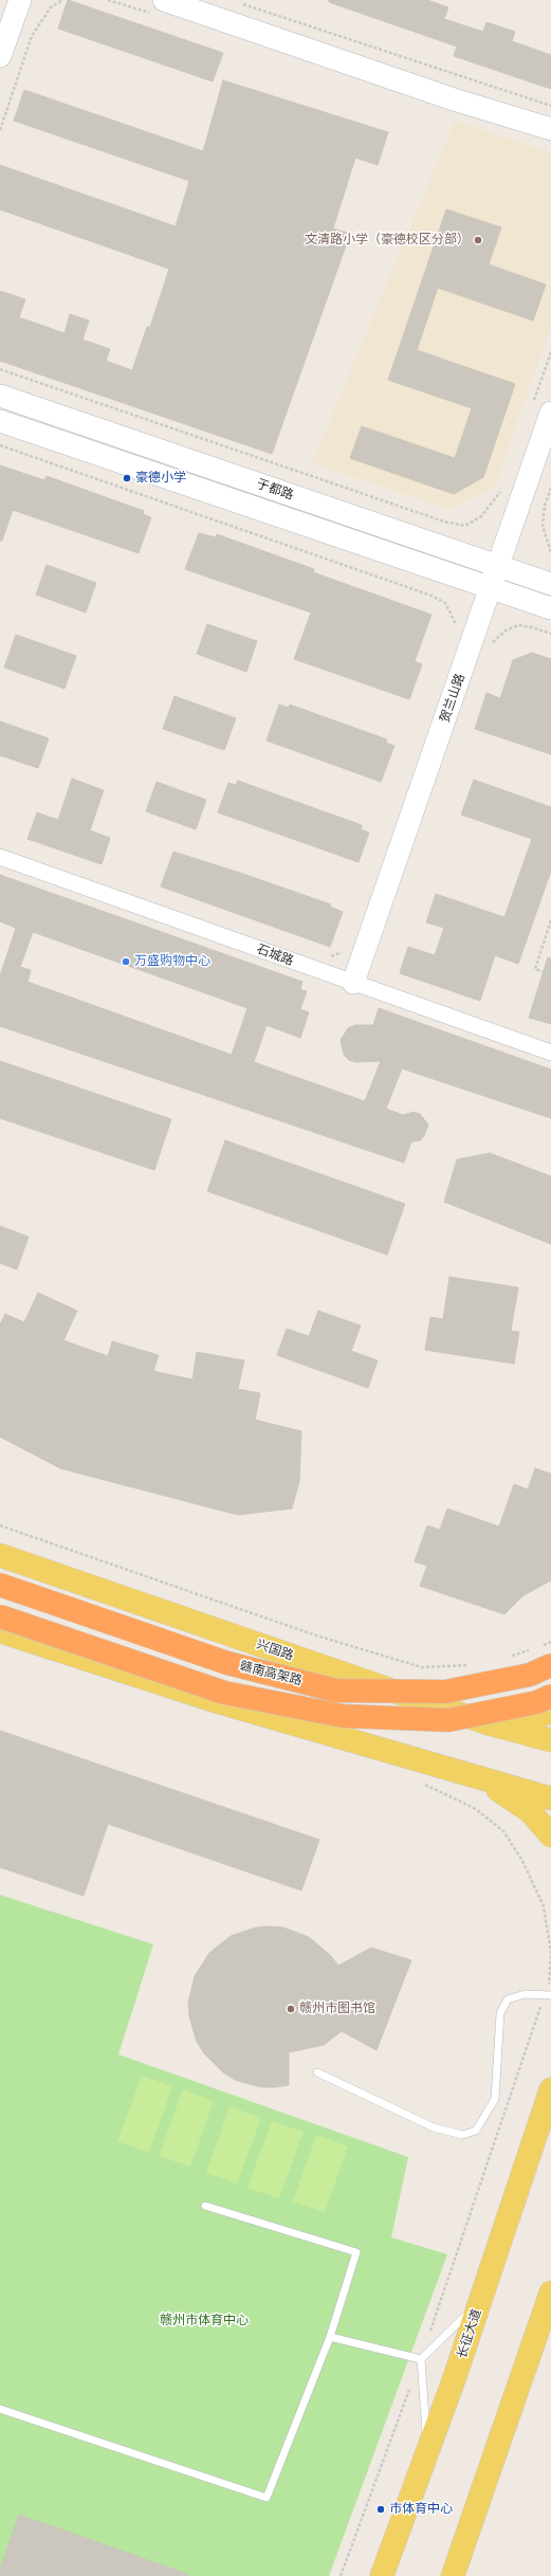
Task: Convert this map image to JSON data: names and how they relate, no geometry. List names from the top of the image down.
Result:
{
  "streets": {
    "highway": ["赣南高架路"],
    "main road": [
      "于都路",
      "贺兰山路",
      "兴国路",
      "长征大道"
    ],
    "street": ["石城路"]
  },
  "crossings": [
    ["于都路", "贺兰山路"],
    ["贺兰山路", "石城路"]
  ],
  "parks": ["赣州市体育中心"],
  "places": [
    "文清路小学（豪德校区分部）",
    "豪德小学",
    "万盛购物中心",
    "赣州市图书馆",
    "市体育中心"
  ]
}
